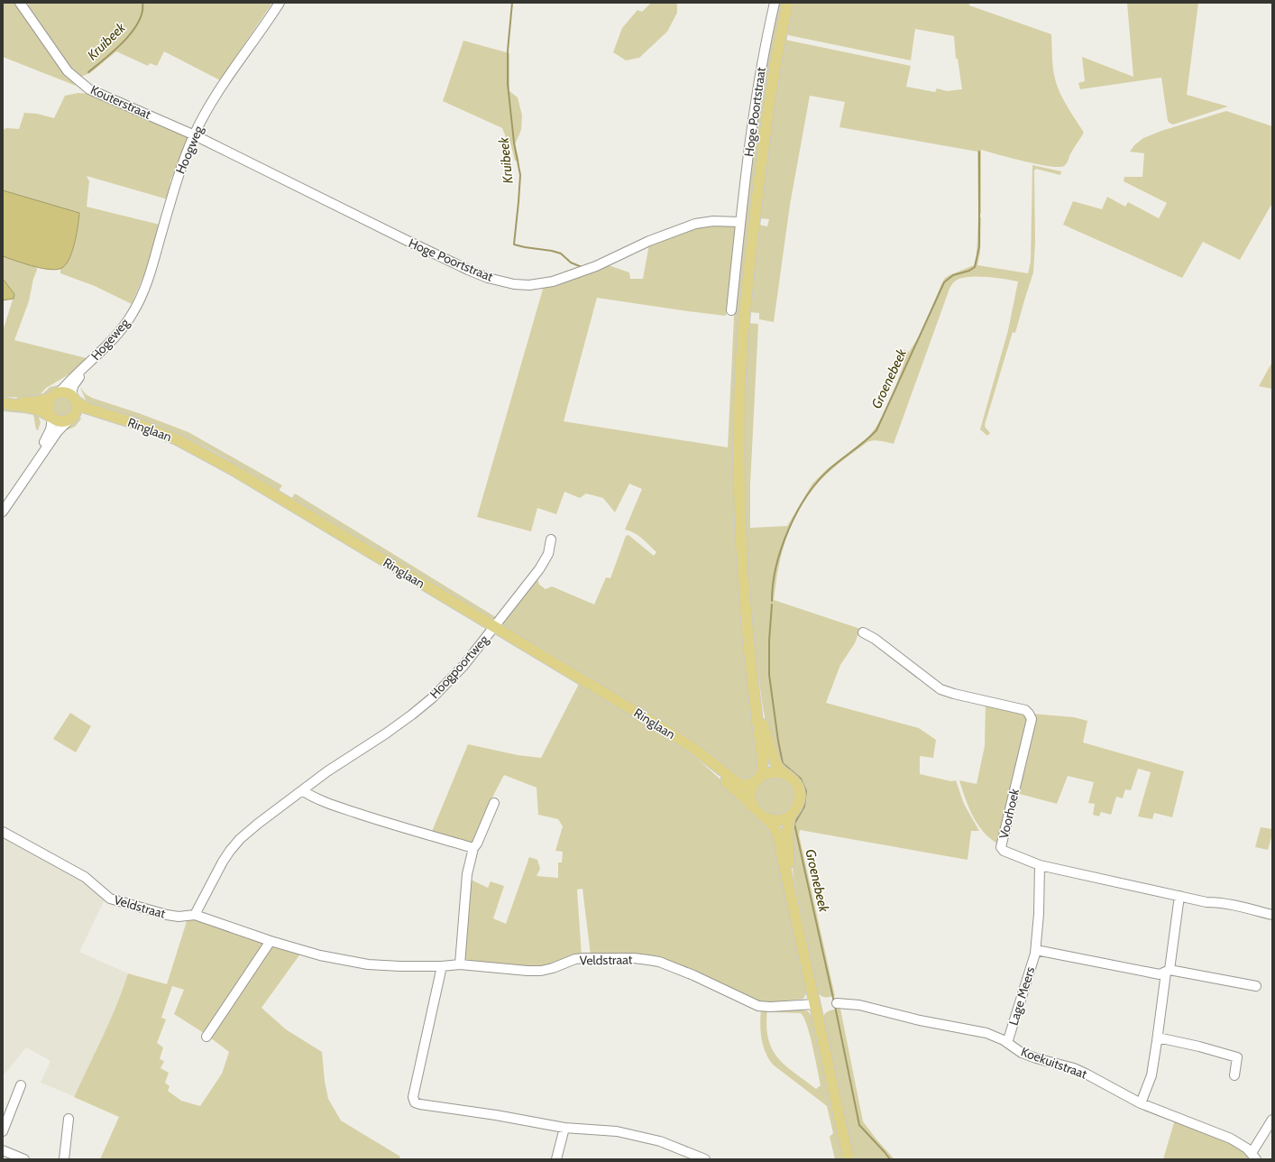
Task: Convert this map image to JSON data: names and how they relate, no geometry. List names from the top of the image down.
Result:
{
  "streets": {
    "main road": ["Ringlaan"],
    "street": [
      "Kouterstraat",
      "Hoge Poortstraat",
      "Hoogweg",
      "Hogeweg",
      "Hoogpoortweg",
      "Voorhoek",
      "Veldstraat",
      "Lage Meers",
      "Koekuitstraat"
    ]
  },
  "crossings": [
    ["Kouterstraat", "Hoge Poortstraat"],
    ["Kouterstraat", "Hoogweg"],
    ["Hoge Poortstraat", "Hoogweg"],
    ["Hoogweg", "Hogeweg"],
    ["Hogeweg", "Ringlaan"],
    ["Ringlaan", "Hoogpoortweg"],
    ["Hoogpoortweg", "Veldstraat"],
    ["Voorhoek", "Lage Meers"],
    ["Lage Meers", "Koekuitstraat"]
  ],
  "water": ["Kruibeek", "Groenebeek"]
}
